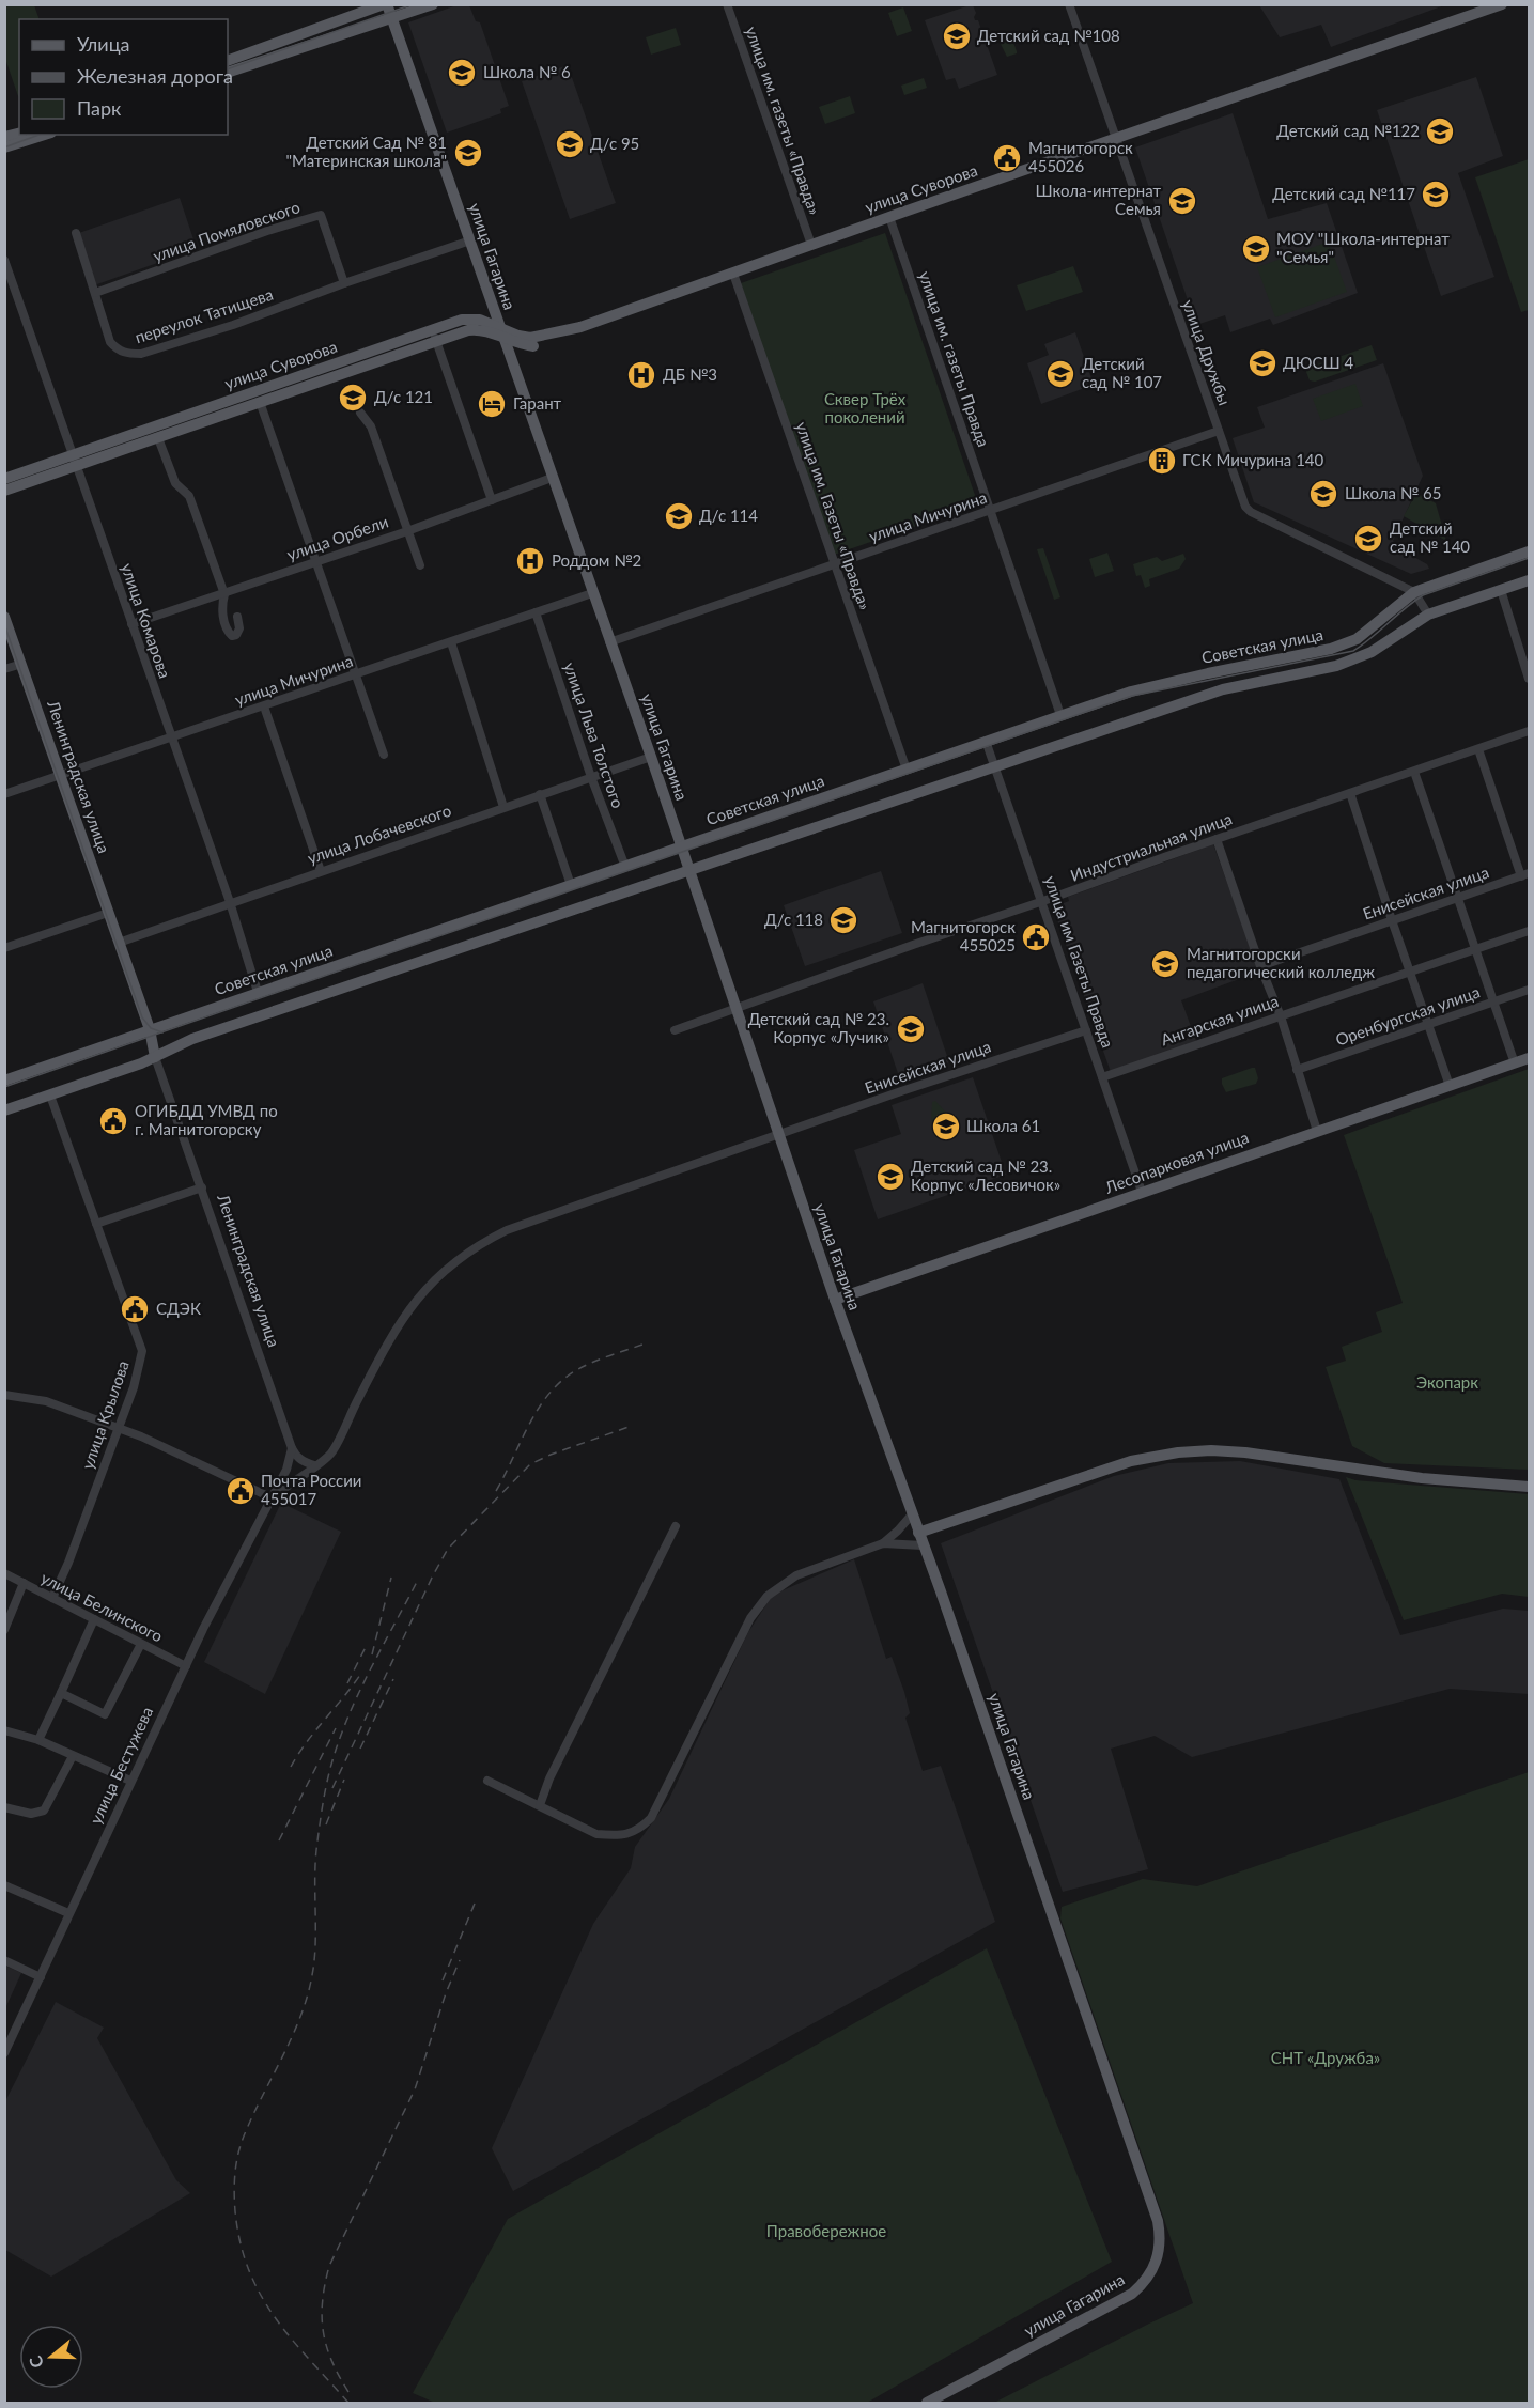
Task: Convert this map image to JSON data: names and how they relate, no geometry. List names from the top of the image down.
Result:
{
  "streets": {
    "main road": [
      "улица Суворова",
      "улица Гагарина",
      "Советская улица",
      "Ленинградская улица",
      "Лесопарковая улица"
    ],
    "street": [
      "улица им. газеты «Правда»",
      "улица Помяловского",
      "переулок Татищева",
      "улица Дружбы",
      "улица им. газеты Правда",
      "улица им. Газеты «Правда»",
      "улица Мичурина",
      "улица Орбели",
      "улица Комарова",
      "улица Льва Толстого",
      "улица Лобачевского",
      "Индустриальная улица",
      "Енисейская улица",
      "улица им Газеты Правда",
      "Оренбургская улица",
      "Ангарская улица",
      "улица Крылова",
      "улица Белинского",
      "улица Бестужева"
    ]
  },
  "crossings": [
    ["улица им. газеты «Правда»", "улица Суворова"],
    ["улица Суворова", "улица Гагарина"],
    ["улица Суворова", "улица Дружбы"],
    ["улица Суворова", "улица им. газеты Правда"],
    ["улица Суворова", "улица им. Газеты «Правда»"],
    ["улица Суворова", "улица Комарова"],
    ["улица Помяловского", "переулок Татищева"],
    ["улица Гагарина", "улица Мичурина"],
    ["улица Гагарина", "улица Орбели"],
    ["улица Гагарина", "Советская улица"],
    ["улица Гагарина", "улица Лобачевского"],
    ["улица Гагарина", "Индустриальная улица"],
    ["улица Гагарина", "Енисейская улица"],
    ["улица Гагарина", "Лесопарковая улица"],
    ["улица Дружбы", "улица Мичурина"],
    ["улица Дружбы", "Советская улица"],
    ["улица им. газеты Правда", "улица Мичурина"],
    ["улица им. Газеты «Правда»", "улица Мичурина"],
    ["улица им. Газеты «Правда»", "Советская улица"],
    ["улица Мичурина", "улица Комарова"],
    ["улица Мичурина", "улица Льва Толстого"],
    ["улица Мичурина", "Ленинградская улица"],
    ["улица Орбели", "улица Комарова"],
    ["улица Комарова", "Советская улица"],
    ["улица Комарова", "улица Лобачевского"],
    ["Советская улица", "улица Льва Толстого"],
    ["Советская улица", "Ленинградская улица"],
    ["Советская улица", "улица им Газеты Правда"],
    ["Советская улица", "улица Крылова"],
    ["улица Льва Толстого", "улица Лобачевского"],
    ["Ленинградская улица", "улица Лобачевского"],
    ["Индустриальная улица", "улица им Газеты Правда"],
    ["Енисейская улица", "улица им Газеты Правда"],
    ["Енисейская улица", "улица Бестужева"],
    ["улица им Газеты Правда", "Ангарская улица"],
    ["улица им Газеты Правда", "Лесопарковая улица"],
    ["улица Крылова", "улица Белинского"],
    ["улица Белинского", "улица Бестужева"]
  ],
  "parks": [
    "Сквер Трёх поколений",
    "Экопарк",
    "СНТ «Дружба»",
    "Правобережное"
  ],
  "places": {
    "school or university": [
      "Детский сад №108",
      "Школа № 6",
      "Детский сад №122",
      "Д/с 95",
      "Детский Сад № 81 \"Материнская школа\"",
      "Детский сад №117",
      "Школа-интернат Семья",
      "МОУ \"Школа-интернат \"Семья\"",
      "ДЮСШ 4",
      "Детский сад № 107",
      "Д/с 121",
      "Школа № 65",
      "Д/с 114",
      "Детский сад № 140",
      "Д/с 118",
      "Магнитогорски педагогический колледж",
      "Детский сад № 23. Корпус «Лучик»",
      "Школа 61",
      "Детский сад № 23. Корпус «Лесовичок»"
    ],
    "public building": [
      "Магнитогорск 455026",
      "Магнитогорск 455025",
      "ОГИБДД УМВД по г. Магнитогорску",
      "СДЭК",
      "Почта России 455017"
    ],
    "hospital": ["ДБ №3", "Роддом №2"],
    "hotel": ["Гарант"],
    "building": ["ГСК Мичурина 140"]
  },
  "legend": ["Улица", "Железная дорога", "Парк"],
  "north": "left"
}
